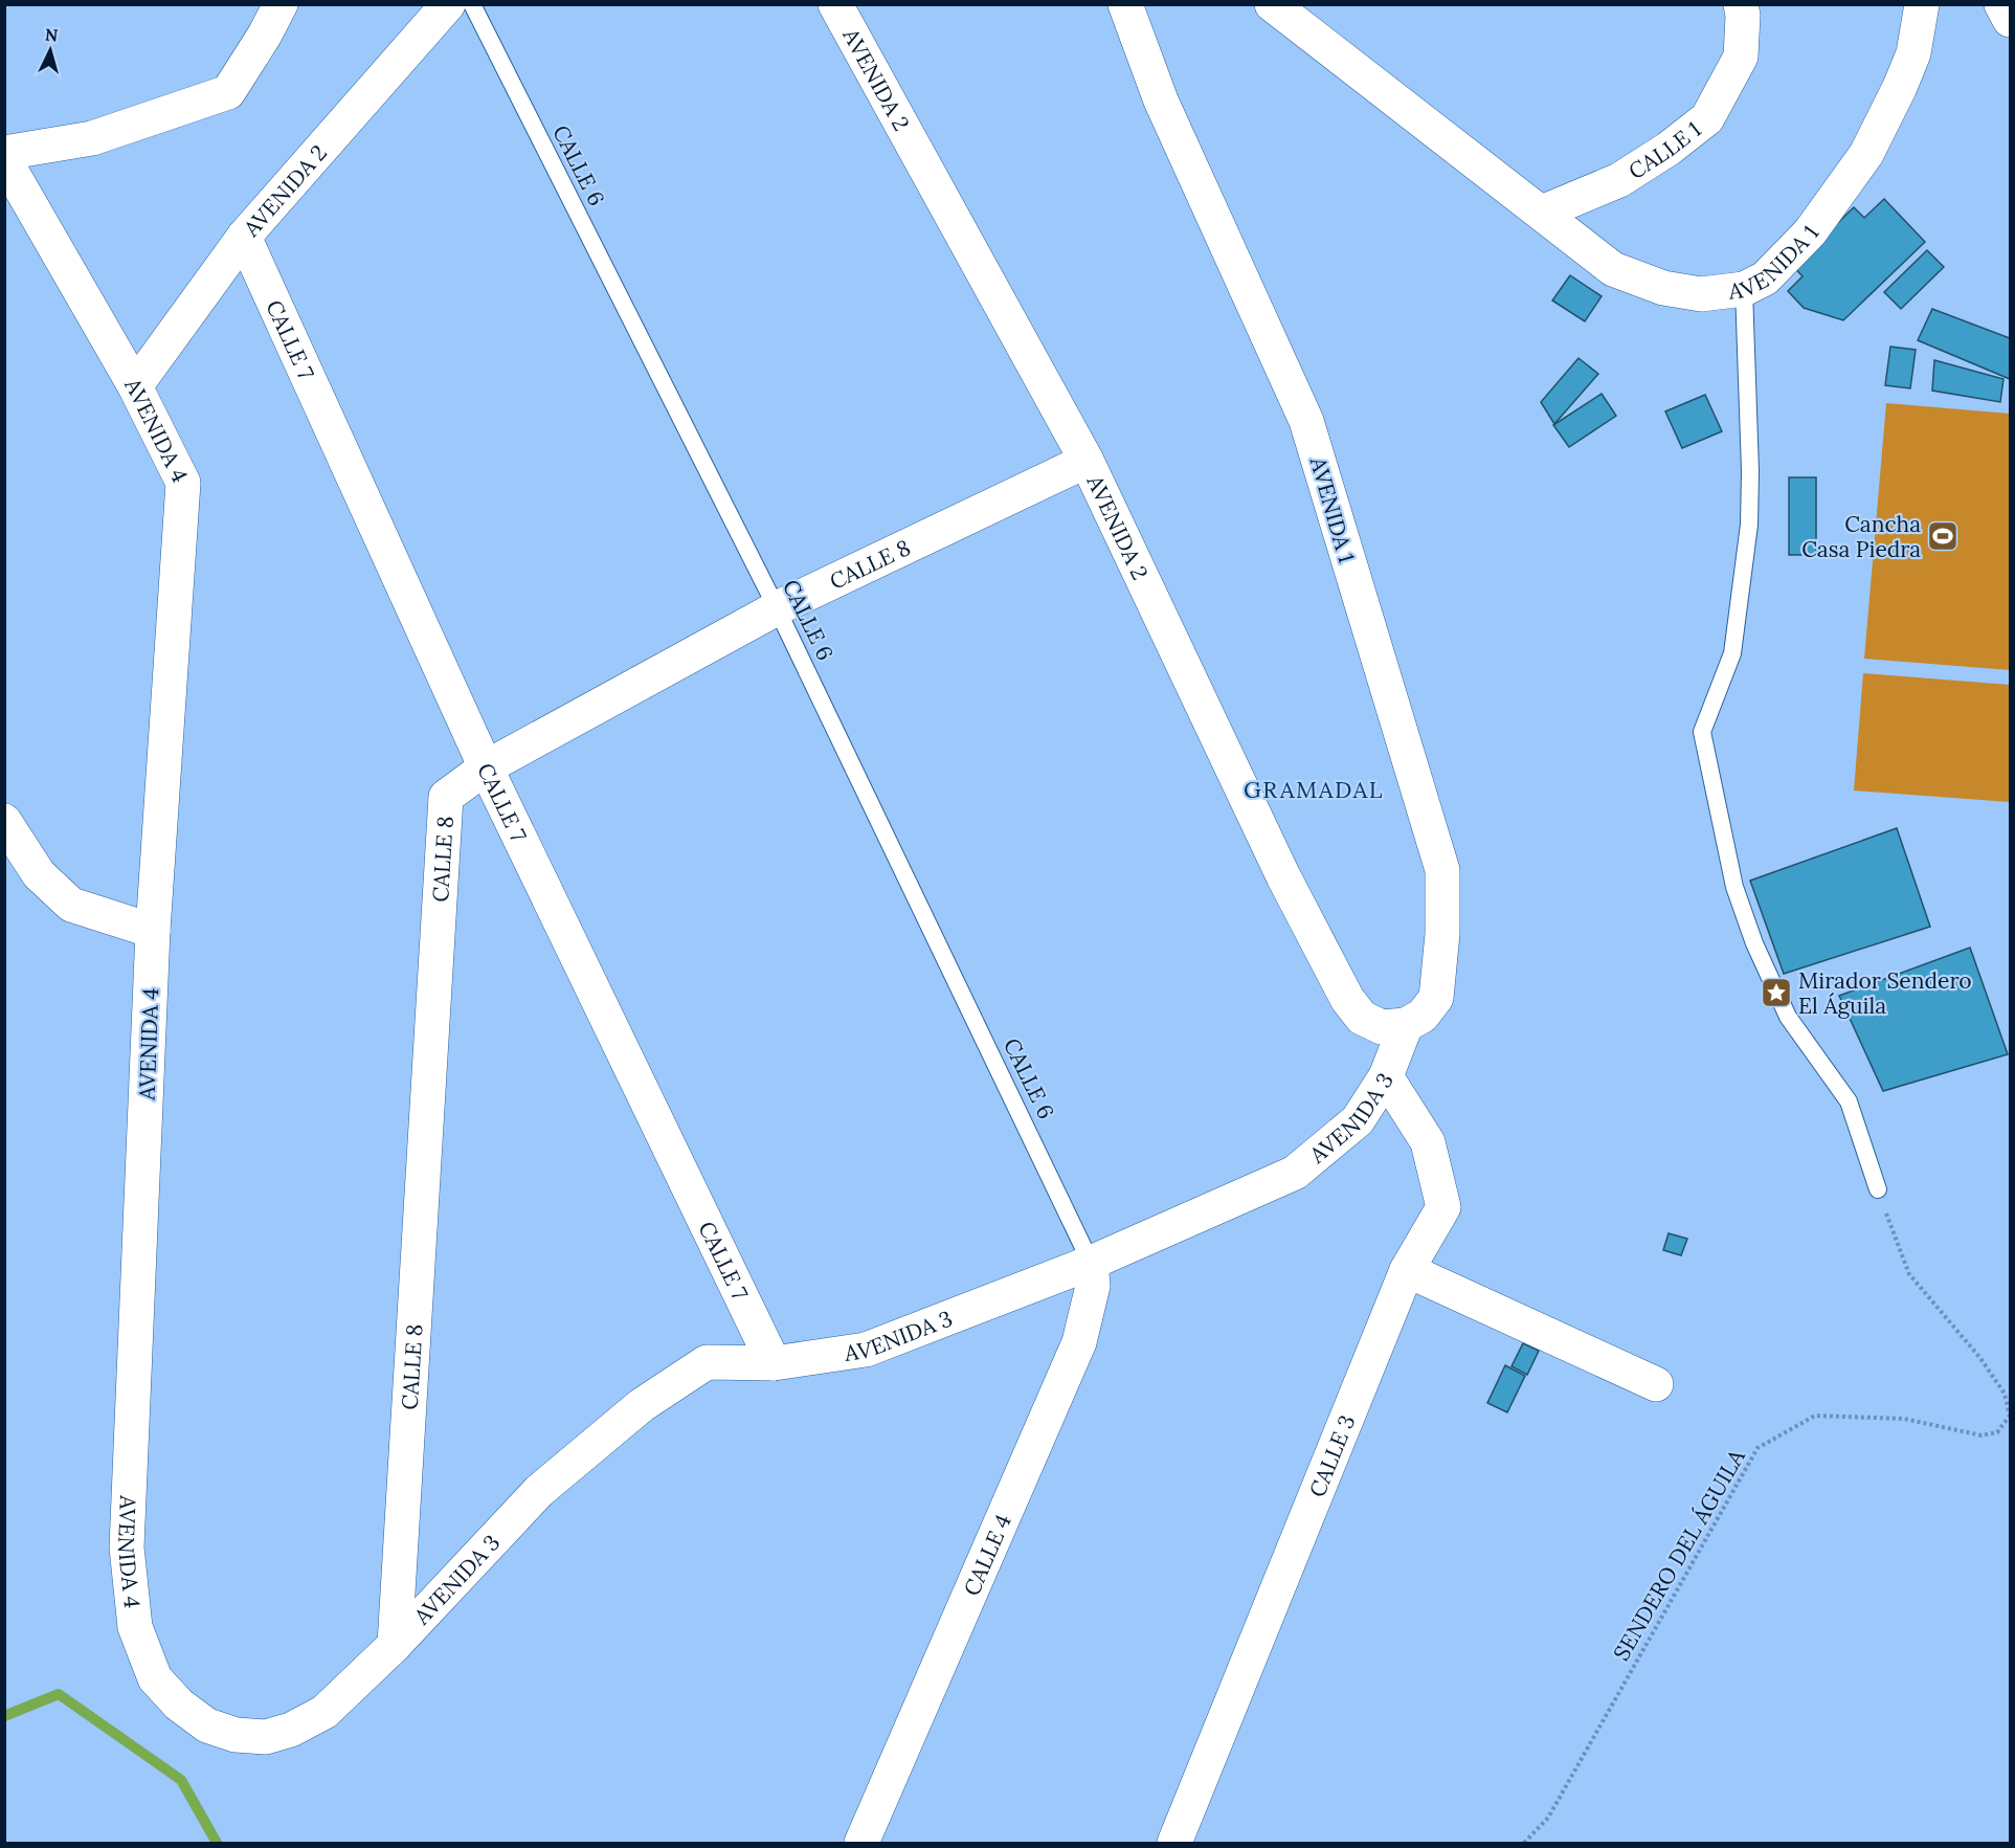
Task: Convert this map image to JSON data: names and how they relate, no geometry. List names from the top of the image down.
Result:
{
  "streets": {
    "street": [
      "AVENIDA 2",
      "CALLE 1",
      "AVENIDA 1",
      "CALLE 7",
      "AVENIDA 4",
      "CALLE 8",
      "AVENIDA 3",
      "CALLE 3",
      "CALLE 4"
    ],
    "lane": ["CALLE 6"],
    "path": ["SENDERO DEL ÁGUILA"]
  },
  "crossings": [
    ["AVENIDA 2", "AVENIDA 1"],
    ["AVENIDA 2", "CALLE 7"],
    ["AVENIDA 2", "AVENIDA 4"],
    ["AVENIDA 2", "CALLE 8"],
    ["AVENIDA 2", "AVENIDA 3"],
    ["CALLE 1", "AVENIDA 1"],
    ["CALLE 6", "CALLE 8"],
    ["CALLE 6", "AVENIDA 3"],
    ["CALLE 6", "CALLE 4"],
    ["AVENIDA 1", "AVENIDA 3"],
    ["CALLE 7", "CALLE 8"],
    ["CALLE 7", "AVENIDA 3"],
    ["AVENIDA 4", "CALLE 8"],
    ["AVENIDA 4", "AVENIDA 3"],
    ["CALLE 8", "AVENIDA 3"],
    ["AVENIDA 3", "CALLE 3"],
    ["AVENIDA 3", "CALLE 4"]
  ],
  "districts": ["GRAMADAL"],
  "places": {
    "sports": ["Cancha Casa Piedra"],
    "place": ["Mirador Sendero El Águila"]
  },
  "north": "top"
}
